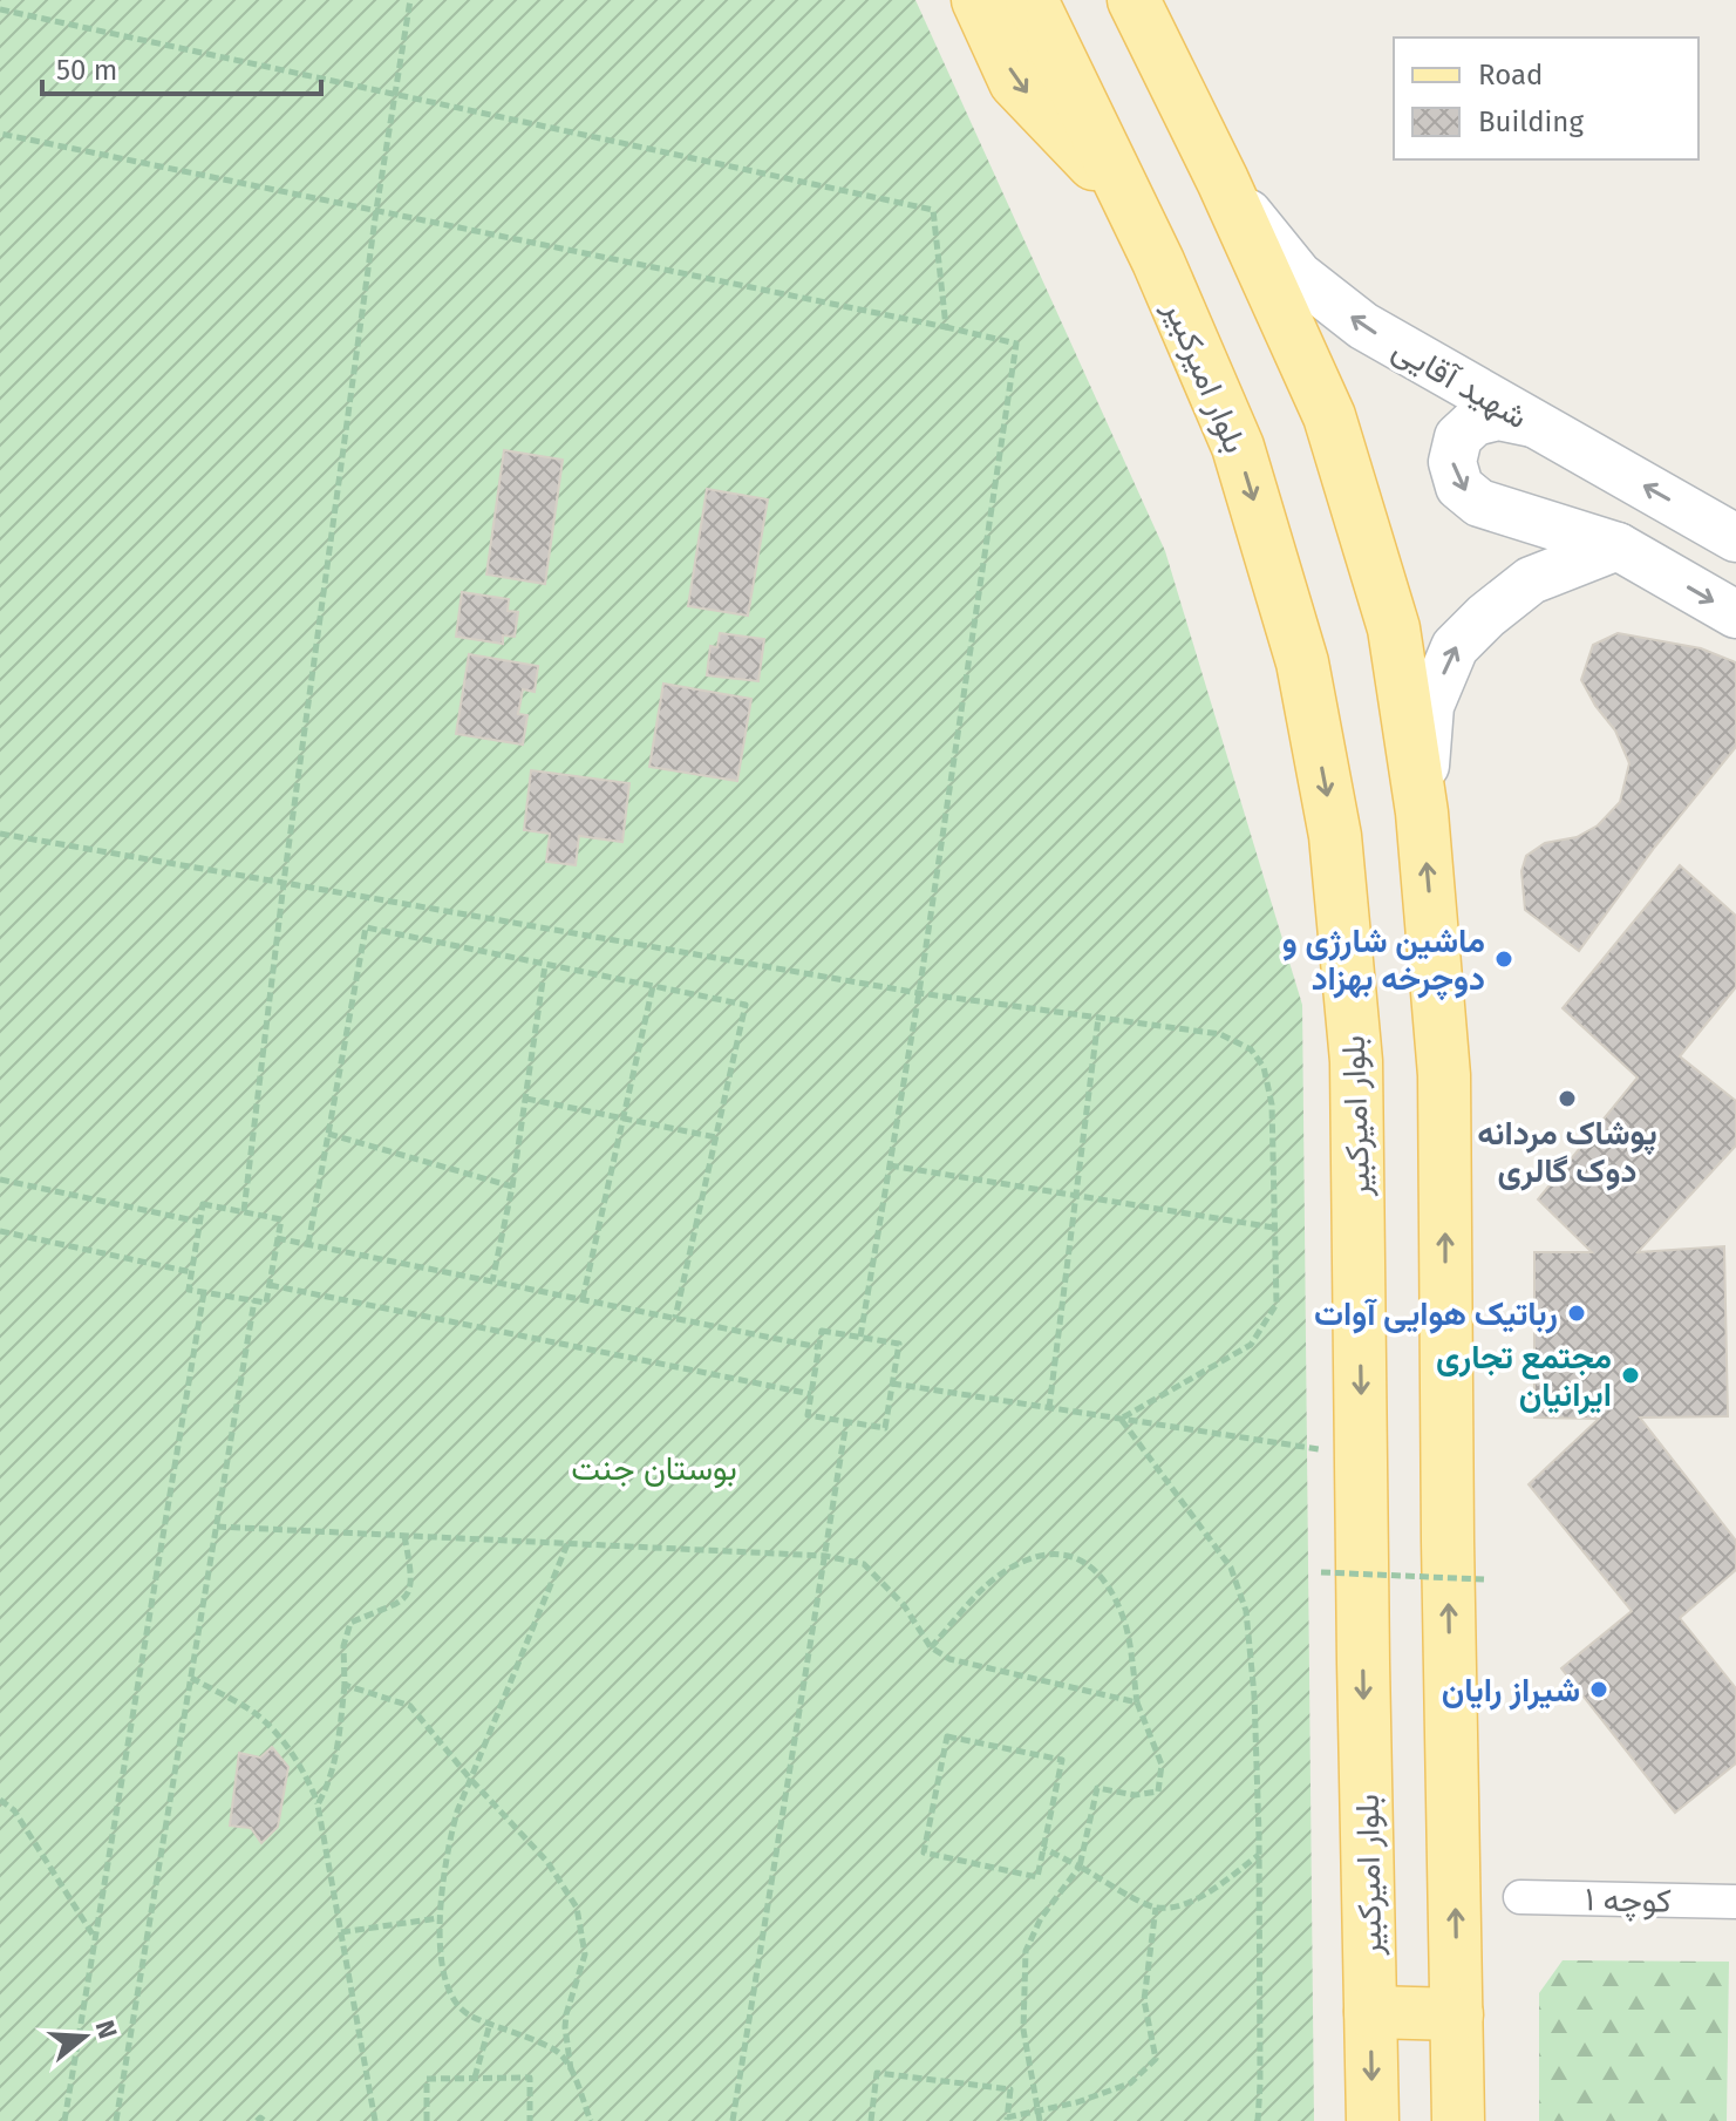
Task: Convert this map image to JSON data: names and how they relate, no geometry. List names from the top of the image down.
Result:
{
  "streets": {
    "main road": ["بلوار امیرکبیر", "شهید آقایی"],
    "street": ["کوچه ۱"]
  },
  "one_way": ["شهید آقایی"],
  "parks": ["بوستان جنت"],
  "places": [
    "ماشین شارژی و دوچرخه بهزاد",
    "پوشاک مردانه دوک گالری",
    "رباتیک هوایی آوات",
    "مجتمع تجاری ایرانیان",
    "شیراز رایان"
  ],
  "legend": ["Road", "Building"],
  "scale_bar": "50 m",
  "north": "right"
}
